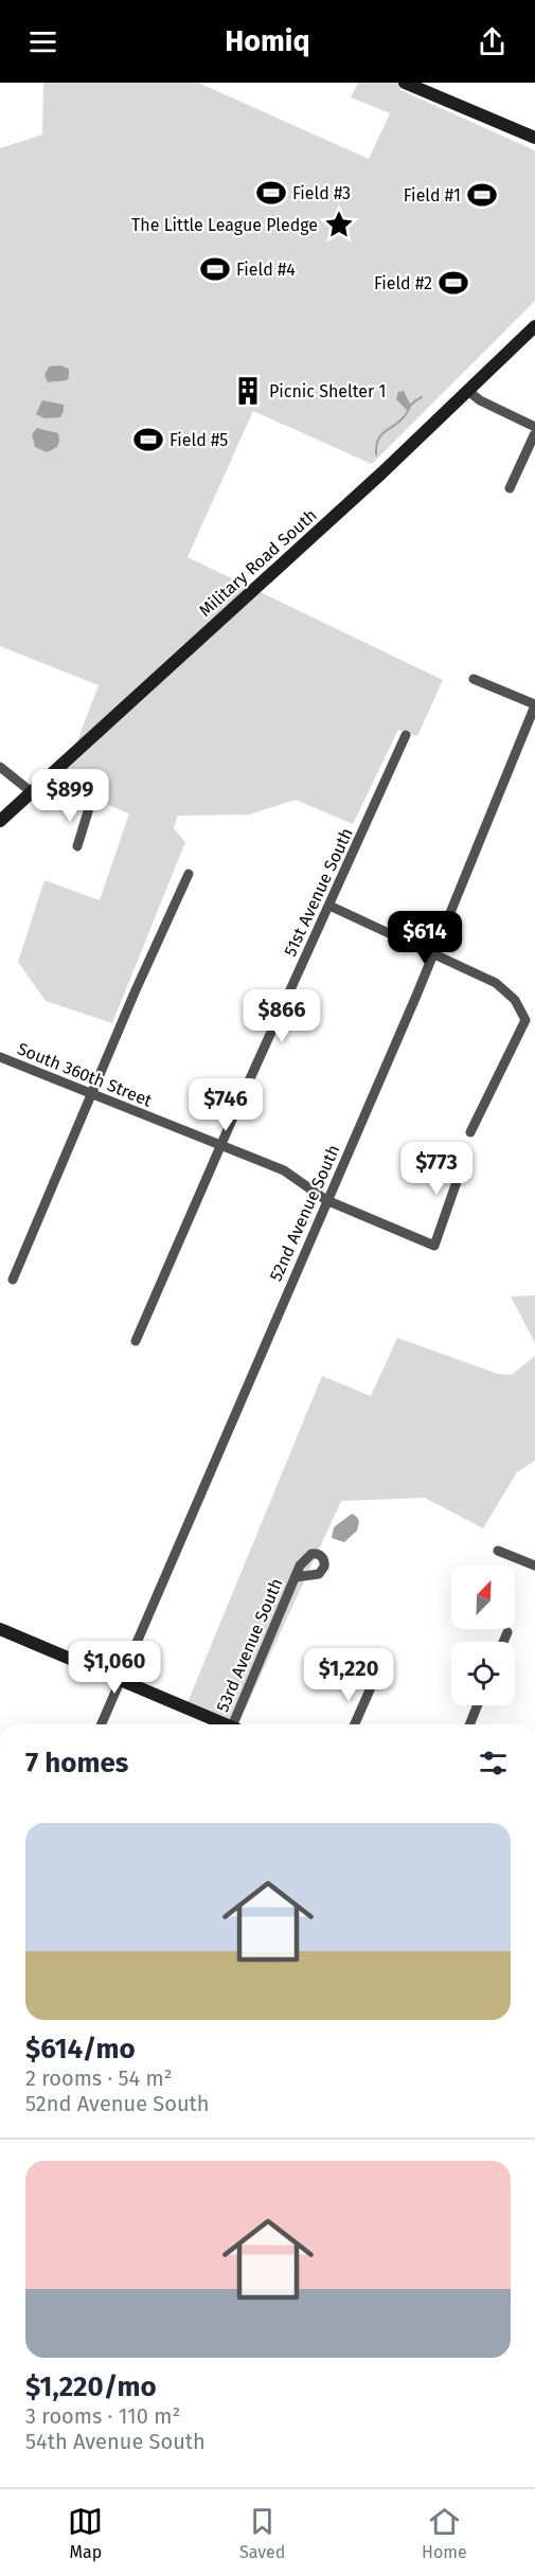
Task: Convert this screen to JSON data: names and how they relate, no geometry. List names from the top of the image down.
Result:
{
  "streets": {
    "main road": ["Military Road South"],
    "street": [
      "51st Avenue South",
      "South 360th Street",
      "52nd Avenue South",
      "53rd Avenue South"
    ]
  },
  "crossings": [
    ["51st Avenue South", "South 360th Street"],
    ["South 360th Street", "52nd Avenue South"]
  ],
  "places": {
    "sports": [
      "Field #3",
      "Field #1",
      "Field #4",
      "Field #2",
      "Field #5"
    ],
    "place": ["The Little League Pledge"],
    "building": ["Picnic Shelter 1"]
  },
  "north": "top right",
  "page": {
    "header": "Homiq",
    "price": [
      "$899",
      "$614",
      "$866",
      "$746",
      "$773",
      "$1,060",
      "$1,220"
    ],
    "heading": "7 homes",
    "list": [
      {
        "name": "$614/mo",
        "note": "2 rooms · 54 m² · 52nd Avenue South"
      },
      {
        "name": "$1,220/mo",
        "note": "3 rooms · 110 m² · 54th Avenue South"
      }
    ],
    "tabs": ["Map", "Saved", "Home"]
  }
}
